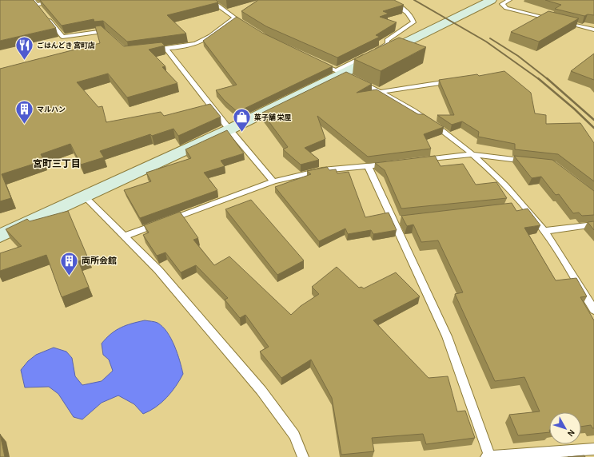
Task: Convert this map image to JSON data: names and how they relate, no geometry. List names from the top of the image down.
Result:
{
  "districts": ["宮町三丁目"],
  "places": {
    "restaurant": ["ごはんどき 宮町店"],
    "building": ["マルハン", "両所会館"],
    "shop": ["菓子舗 栄屋"]
  },
  "north": "bottom right"
}
